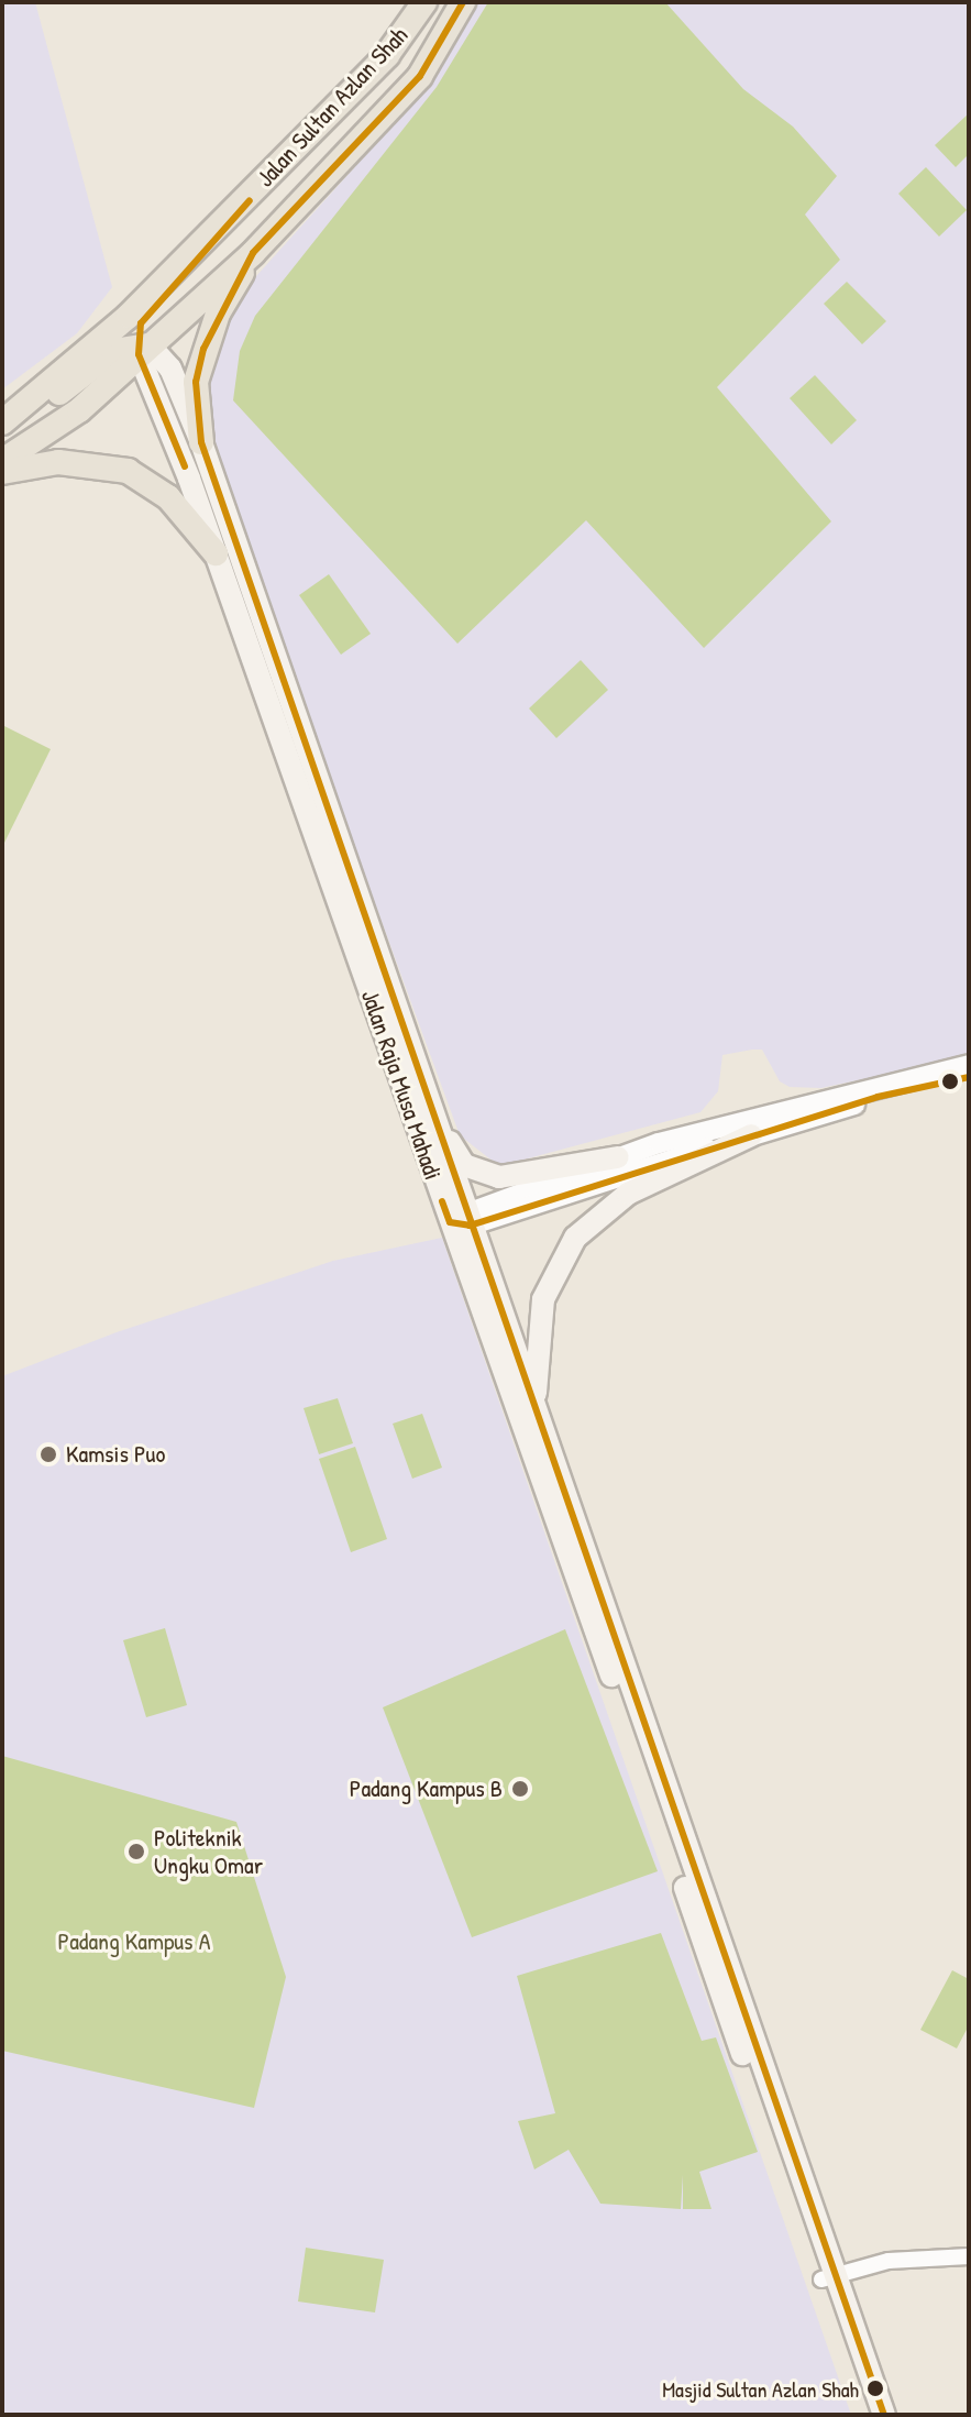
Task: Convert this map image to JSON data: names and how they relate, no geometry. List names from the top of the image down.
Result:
{
  "streets": {
    "main road": ["Jalan Sultan Azlan Shah", "Jalan Raja Musa Mahadi"]
  },
  "crossings": [
    ["Jalan Sultan Azlan Shah", "Jalan Raja Musa Mahadi"]
  ],
  "parks": ["Padang Kampus A"],
  "places": [
    "Kamsis Puo",
    "Padang Kampus B",
    "Politeknik Ungku Omar",
    "Masjid Sultan Azlan Shah"
  ]
}
